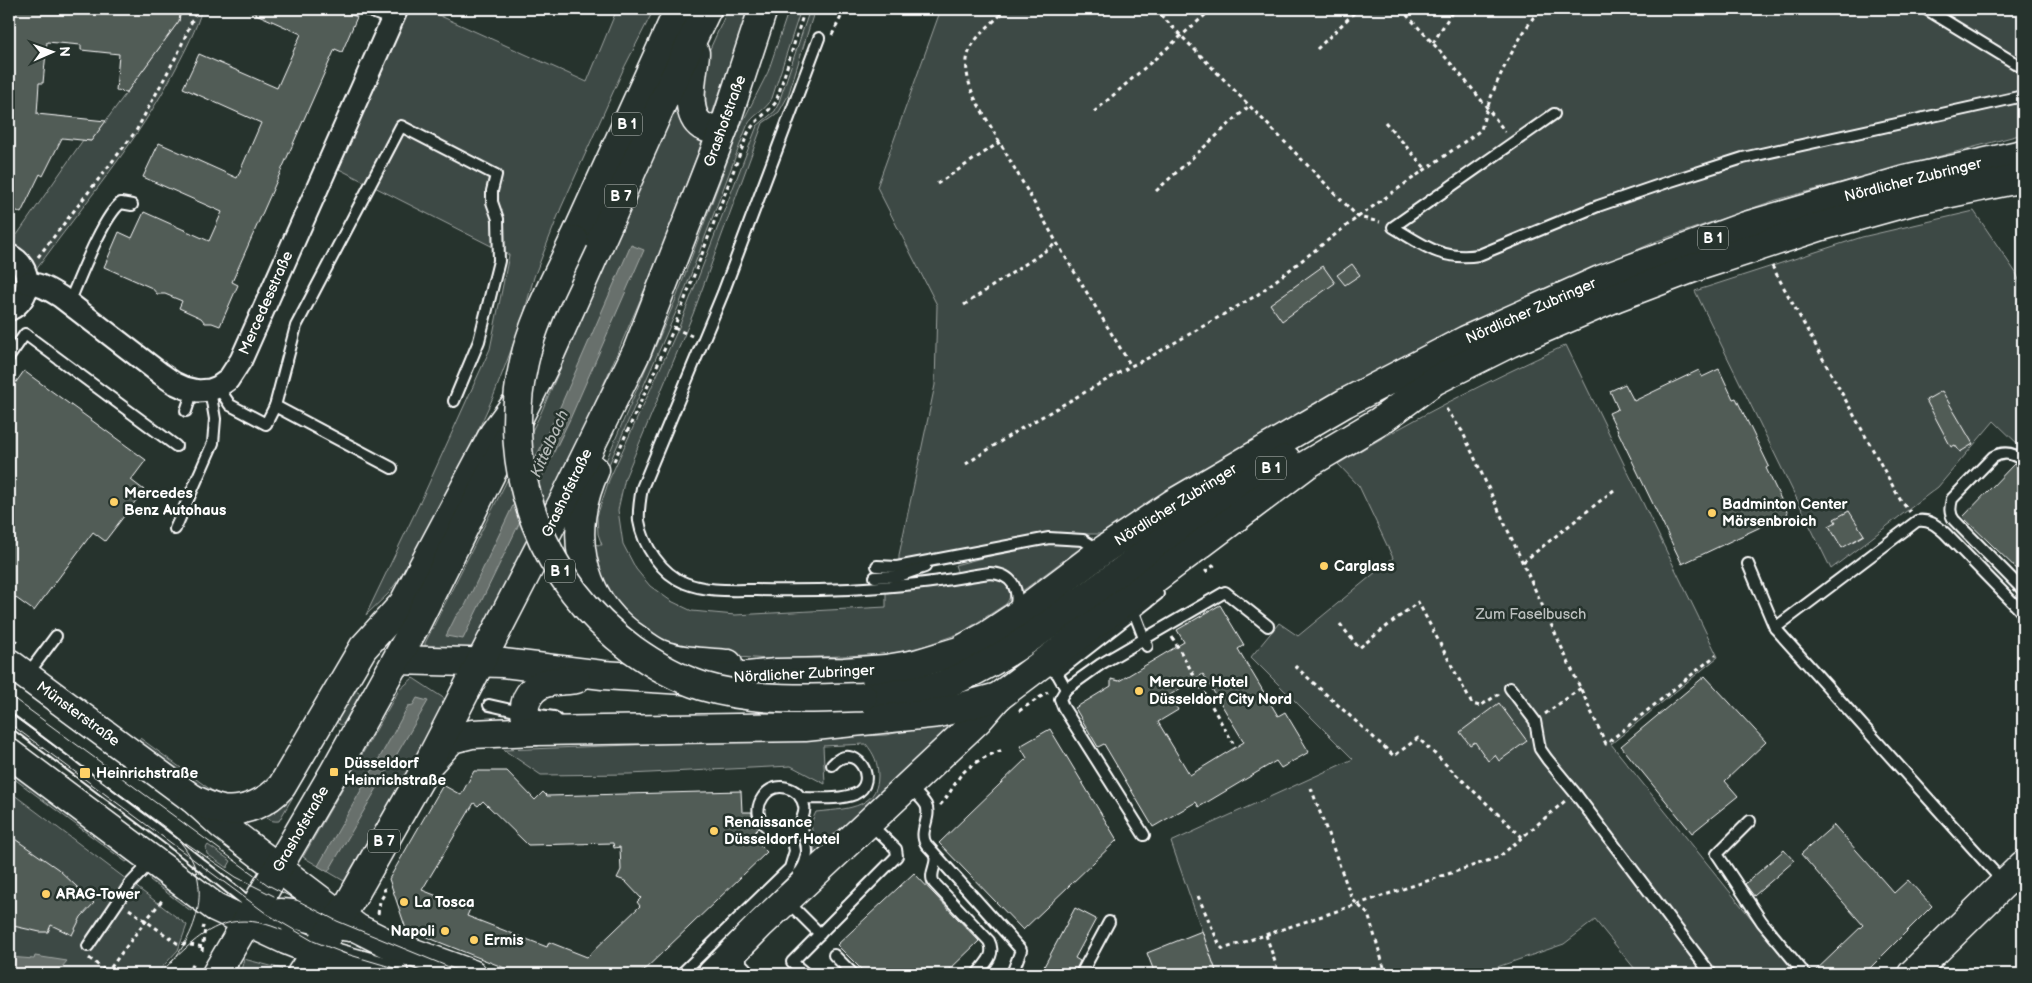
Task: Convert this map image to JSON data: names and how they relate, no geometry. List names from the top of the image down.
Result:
{
  "streets": {
    "main road": [
      "Grashofstraße",
      "B 1",
      "Nördlicher Zubringer",
      "B 7",
      "Münsterstraße"
    ],
    "street": ["Mercedesstraße"]
  },
  "crossings": [
    ["Grashofstraße", "B 1"],
    ["Grashofstraße", "Nördlicher Zubringer"],
    ["Grashofstraße", "B 7"],
    ["Grashofstraße", "Münsterstraße"],
    ["B 1", "Nördlicher Zubringer"]
  ],
  "water": ["Kittelbach"],
  "parks": ["Zum Faselbusch"],
  "places": {
    "other": [
      "Mercedes Benz Autohaus",
      "Badminton Center Mörsenbroich",
      "Carglass",
      "Mercure Hotel Düsseldorf City Nord",
      "Renaissance Düsseldorf Hotel",
      "ARAG-Tower",
      "La Tosca",
      "Napoli",
      "Ermis"
    ],
    "transit": ["Düsseldorf Heinrichstraße", "Heinrichstraße"]
  },
  "north": "right"
}
